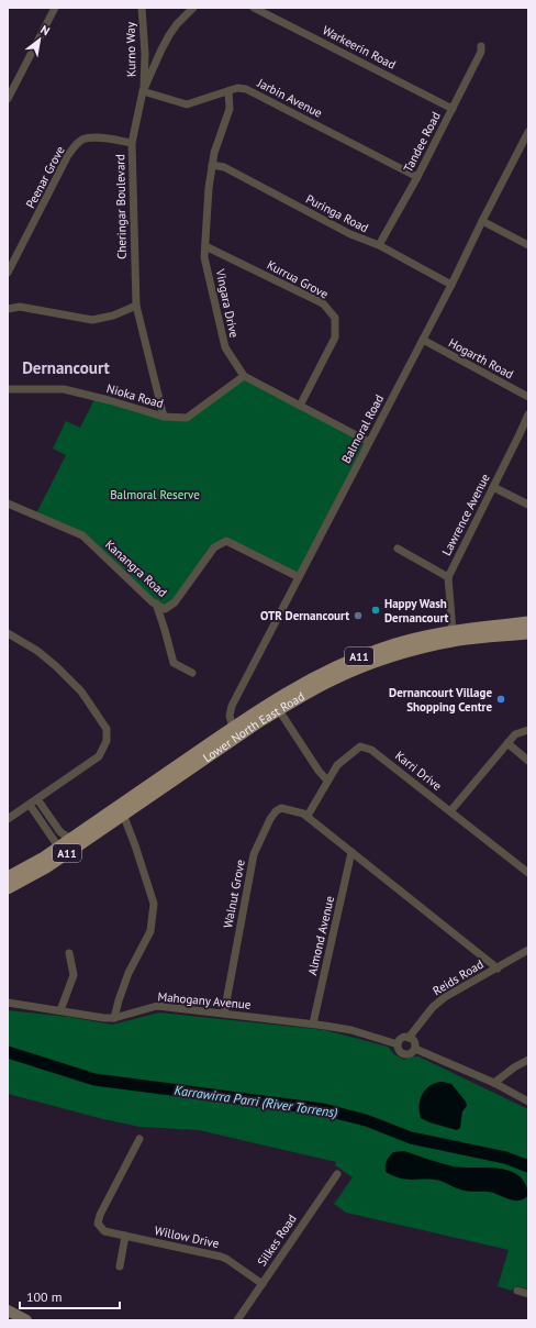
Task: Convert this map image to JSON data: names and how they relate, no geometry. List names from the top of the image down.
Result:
{
  "streets": {
    "main road": ["A11", "Lower North East Road"],
    "street": [
      "Warkeerin Road",
      "Kurno Way",
      "Jarbin Avenue",
      "Tandee Road",
      "Peenar Grove",
      "Cheringar Boulevard",
      "Puringa Road",
      "Kurrua Grove",
      "Vingara Drive",
      "Hogarth Road",
      "Nioka Road",
      "Balmoral Road",
      "Lawrence Avenue",
      "Kanangra Road",
      "Karri Drive",
      "Walnut Grove",
      "Almond Avenue",
      "Reids Road",
      "Mahogany Avenue",
      "Willow Drive",
      "Silkes Road"
    ]
  },
  "crossings": [
    ["Warkeerin Road", "Tandee Road"],
    ["Kurno Way", "Jarbin Avenue"],
    ["Kurno Way", "Cheringar Boulevard"],
    ["Jarbin Avenue", "Tandee Road"],
    ["Jarbin Avenue", "Cheringar Boulevard"],
    ["Jarbin Avenue", "Vingara Drive"],
    ["Tandee Road", "Puringa Road"],
    ["Peenar Grove", "Cheringar Boulevard"],
    ["Cheringar Boulevard", "Nioka Road"],
    ["Puringa Road", "Vingara Drive"],
    ["Puringa Road", "Balmoral Road"],
    ["Kurrua Grove", "Vingara Drive"],
    ["Vingara Drive", "Nioka Road"],
    ["Vingara Drive", "Balmoral Road"],
    ["Hogarth Road", "Balmoral Road"],
    ["Balmoral Road", "Kanangra Road"],
    ["Balmoral Road", "Lower North East Road"],
    ["Karri Drive", "Walnut Grove"],
    ["Walnut Grove", "Mahogany Avenue"],
    ["Almond Avenue", "Mahogany Avenue"],
    ["Reids Road", "Mahogany Avenue"],
    ["Willow Drive", "Silkes Road"]
  ],
  "districts": ["Dernancourt"],
  "water": ["Karrawirra Parri (River Torrens)"],
  "parks": ["Balmoral Reserve"],
  "places": ["Happy Wash Dernancourt", "OTR Dernancourt", "Dernancourt Village Shopping Centre"],
  "scale_bar": "100 m",
  "north": "top right"
}
